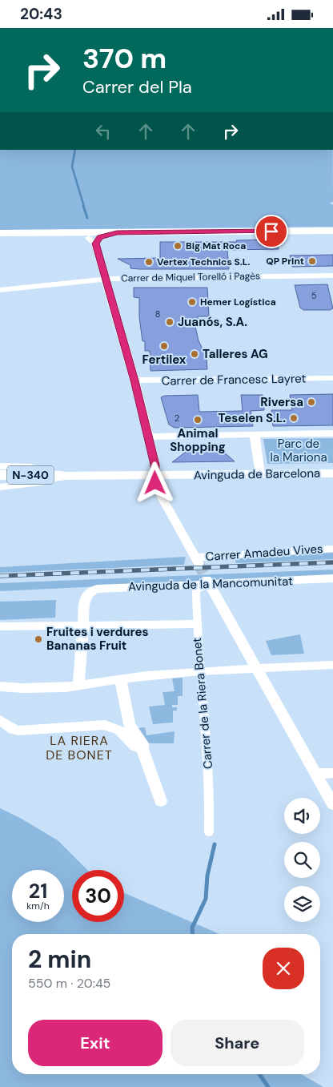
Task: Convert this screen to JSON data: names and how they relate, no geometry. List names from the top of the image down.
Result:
{
  "streets": {
    "main road": ["Avinguda de Barcelona", "N-340"],
    "street": [
      "Carrer de Miquel Torelló i Pagès",
      "Carrer de Francesc Layret",
      "Carrer Amadeu Vives",
      "Avinguda de la Mancomunitat",
      "Carrer de la Riera Bonet"
    ]
  },
  "crossings": [
    ["Avinguda de Barcelona", "Carrer Amadeu Vives"],
    ["Avinguda de la Mancomunitat", "Carrer de la Riera Bonet"]
  ],
  "districts": ["LA RIERA DE BONET"],
  "parks": ["Parc de la Mariona"],
  "places": [
    "Big Mat Roca",
    "QP Print",
    "Vertex Technics S.L.",
    "Hemer Logística",
    "Juanós, S.A.",
    "Fertilex",
    "Talleres AG",
    "Riversa",
    "Teselen S.L.",
    "Animal Shopping",
    "Fruites i verdures Bananas Fruit"
  ],
  "house_numbers": ["5", "8", "2"],
  "page": {
    "status": "20:43",
    "turn": ["370 m", "Carrer del Pla"],
    "speed": "21 km/h",
    "limit": "30",
    "heading": ["2 min", "550 m · 20:45"],
    "buttons": ["Exit", "Share"]
  }
}
